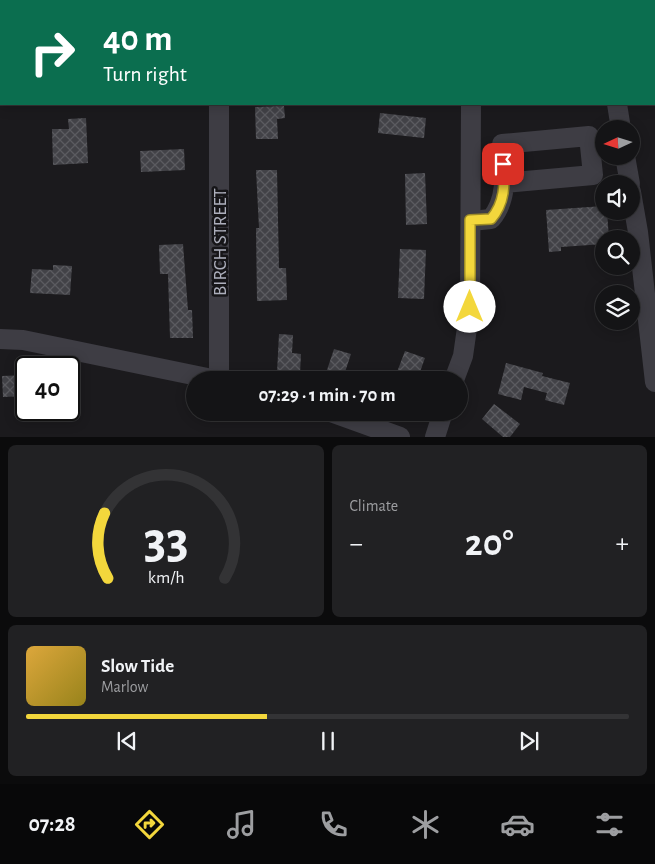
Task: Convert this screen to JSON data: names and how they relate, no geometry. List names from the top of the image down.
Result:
{
  "streets": {
    "street": ["BIRCH STREET"]
  },
  "north": "left",
  "page": {
    "turn": ["40 m", "Turn right"],
    "limit": "40",
    "trip": "07:29 · 1 min · 70 m",
    "tile": "Climate",
    "heat": ["−", "20°", "+"],
    "song": ["Slow Tide", "Marlow"],
    "tabs": "07:28",
    "gauge": ["33", "km/h"]
  }
}
